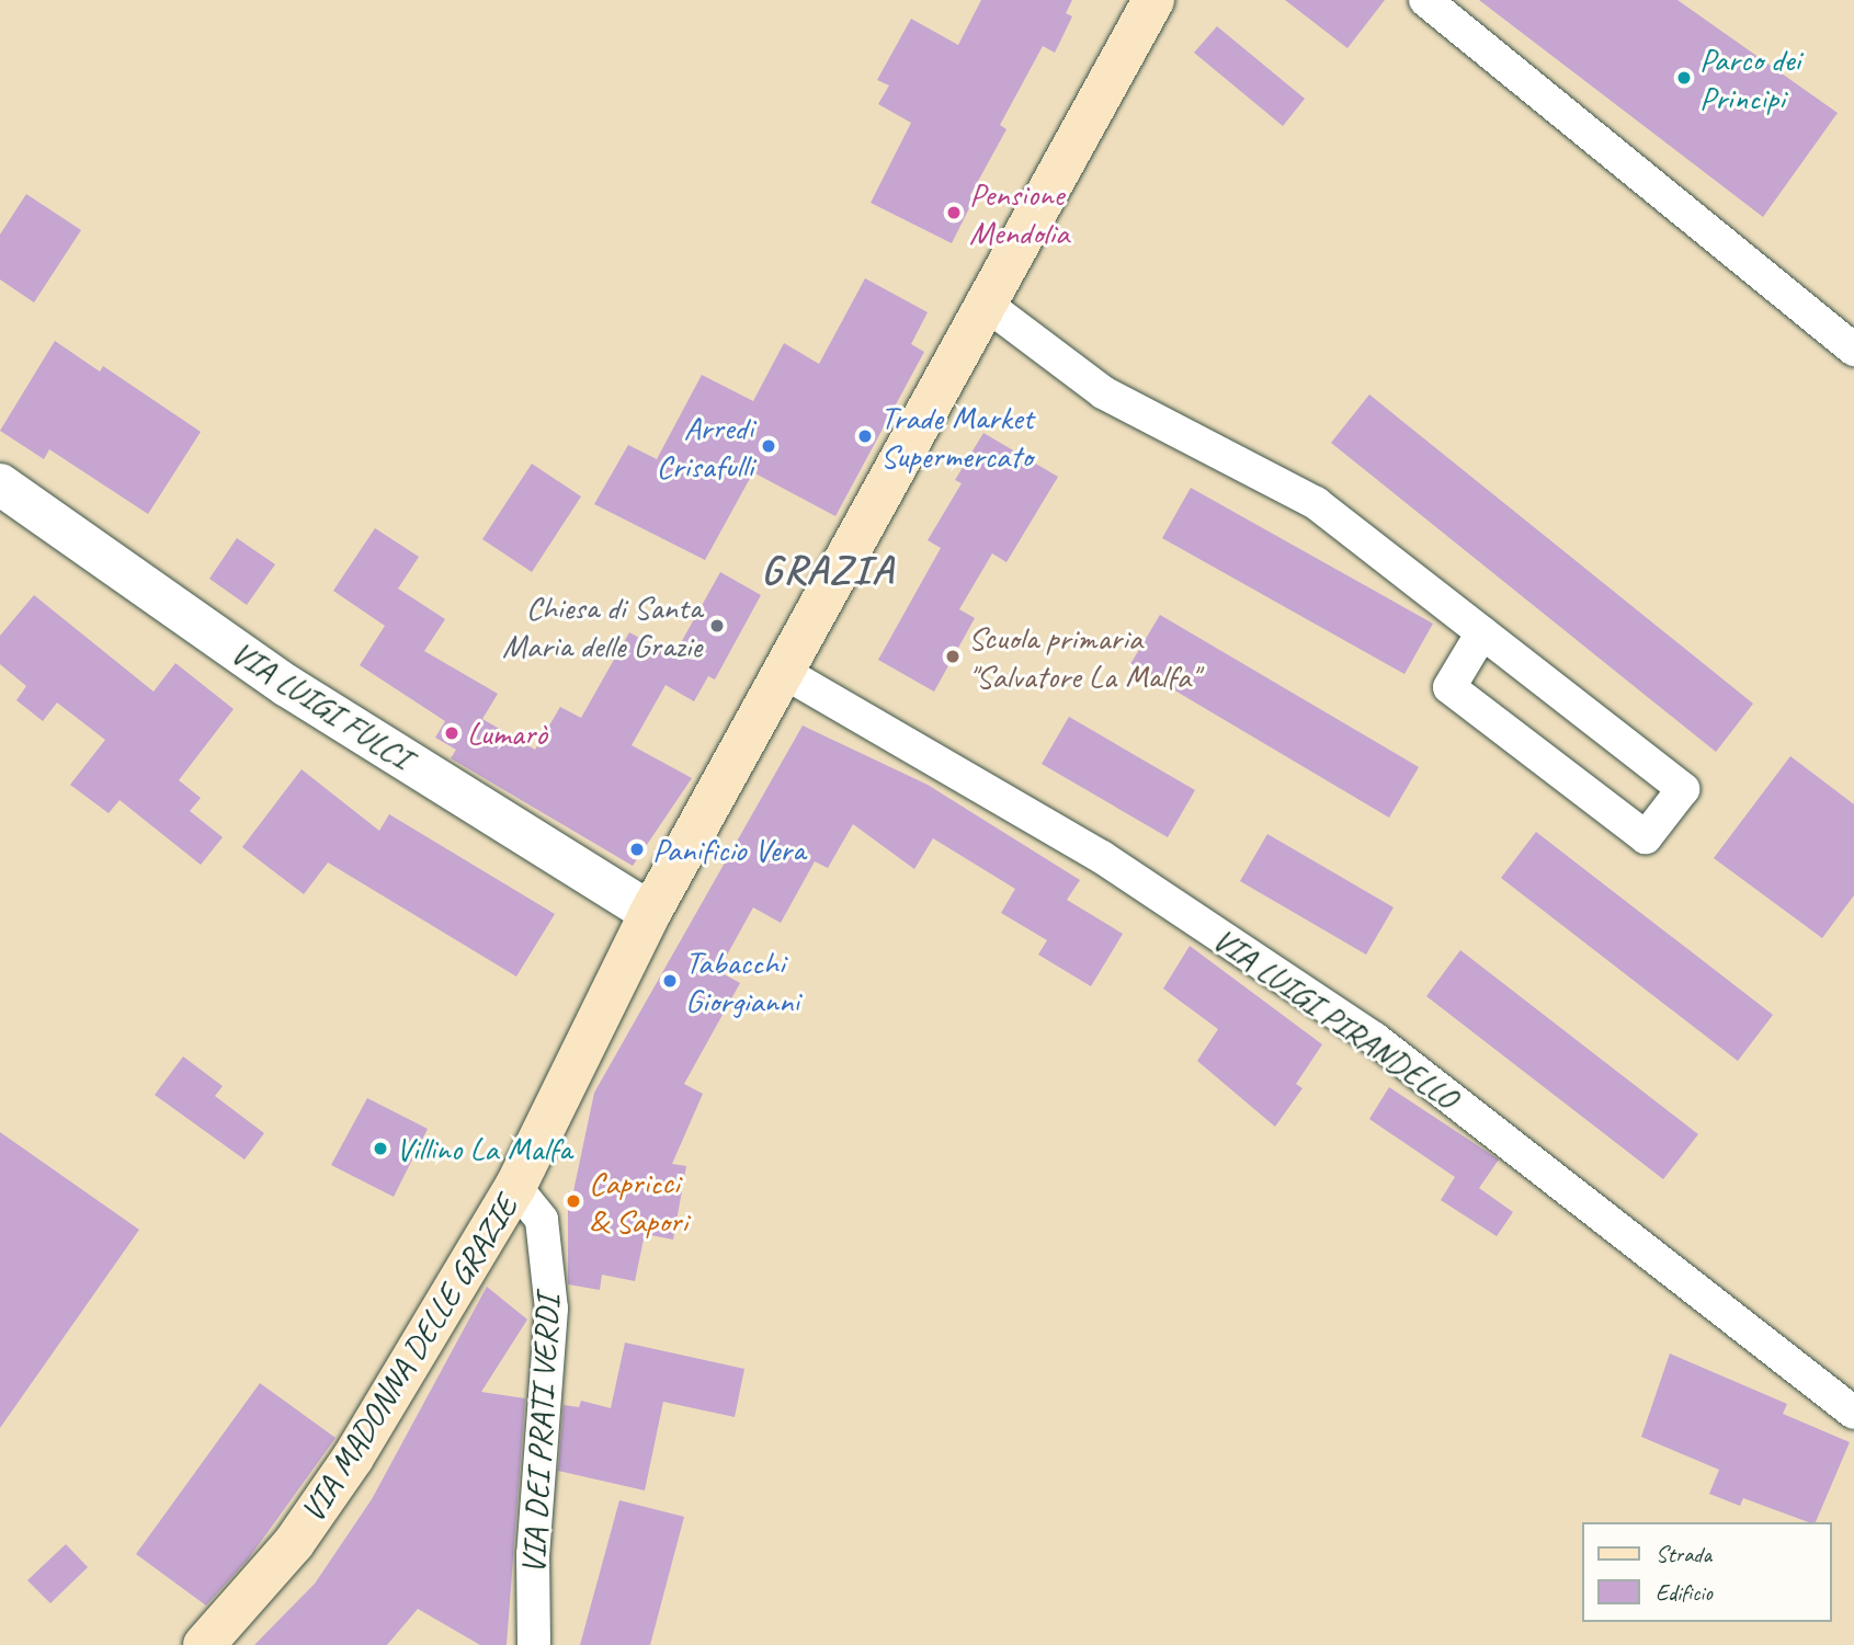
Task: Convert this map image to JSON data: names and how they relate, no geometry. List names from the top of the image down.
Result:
{
  "streets": {
    "main road": ["VIA MADONNA DELLE GRAZIE"],
    "street": ["VIA LUIGI FULCI", "VIA LUIGI PIRANDELLO", "VIA DEI PRATI VERDI"]
  },
  "crossings": [
    ["VIA LUIGI FULCI", "VIA MADONNA DELLE GRAZIE"],
    ["VIA LUIGI PIRANDELLO", "VIA MADONNA DELLE GRAZIE"],
    ["VIA MADONNA DELLE GRAZIE", "VIA DEI PRATI VERDI"]
  ],
  "districts": ["GRAZIA"],
  "places": [
    "Parco dei Principi",
    "Pensione Mendolia",
    "Trade Market Supermercato",
    "Arredi Crisafulli",
    "Chiesa di Santa Maria delle Grazie",
    "Scuola primaria \"Salvatore La Malfa\"",
    "Lumarò",
    "Panificio Vera",
    "Tabacchi Giorgianni",
    "Villino La Malfa",
    "Capricci & Sapori"
  ],
  "legend": ["Strada", "Edificio"]
}
